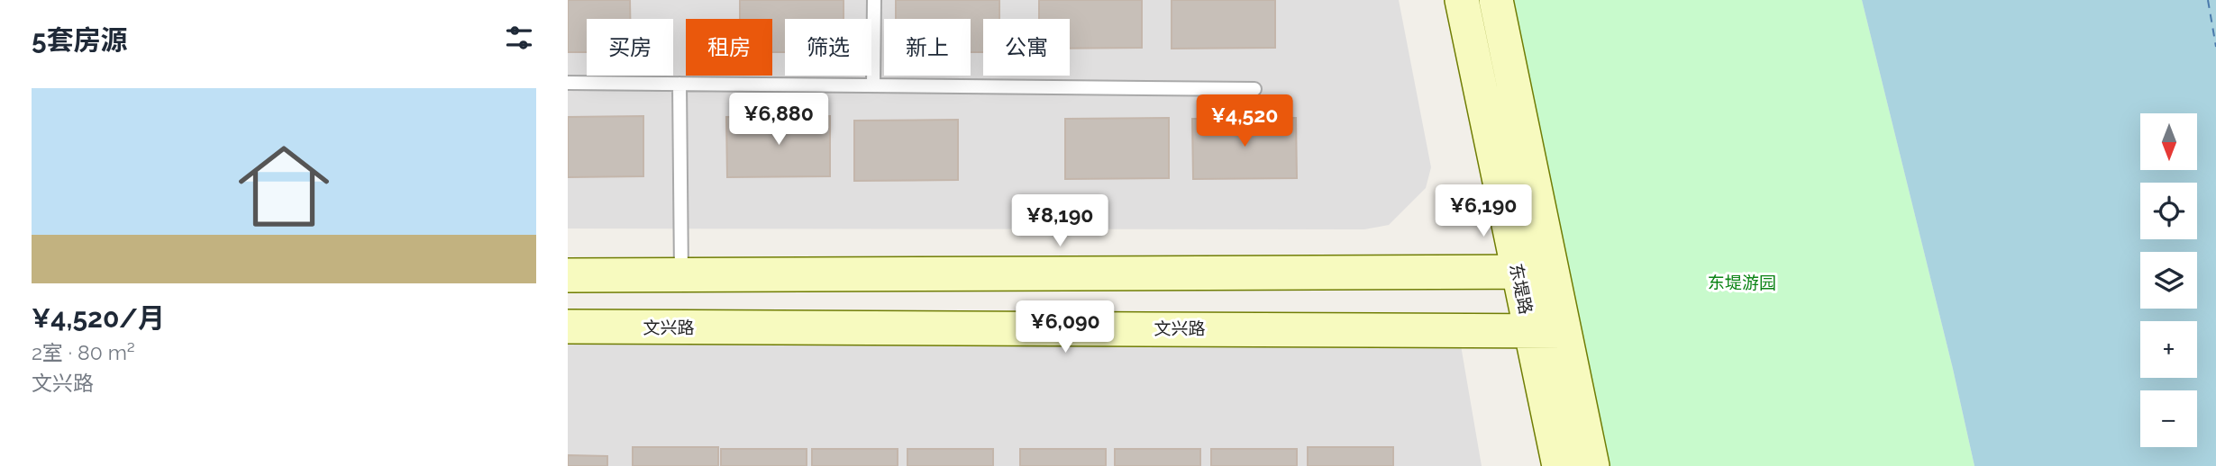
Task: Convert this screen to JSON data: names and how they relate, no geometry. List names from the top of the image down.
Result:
{
  "streets": {
    "main road": ["东堤路", "文兴路"]
  },
  "crossings": [
    ["东堤路", "文兴路"]
  ],
  "parks": ["东堤游园"],
  "north": "bottom",
  "page": {
    "heading": "5套房源",
    "chip": [
      "买房",
      "租房",
      "筛选",
      "新上",
      "公寓"
    ],
    "list": [
      {
        "name": "¥4,520/月",
        "note": "2室 · 80 m² · 文兴路"
      }
    ],
    "price": [
      "¥6,880",
      "¥4,520",
      "¥6,190",
      "¥8,190",
      "¥6,090"
    ],
    "map_buttons": ["+", "−"]
  }
}
